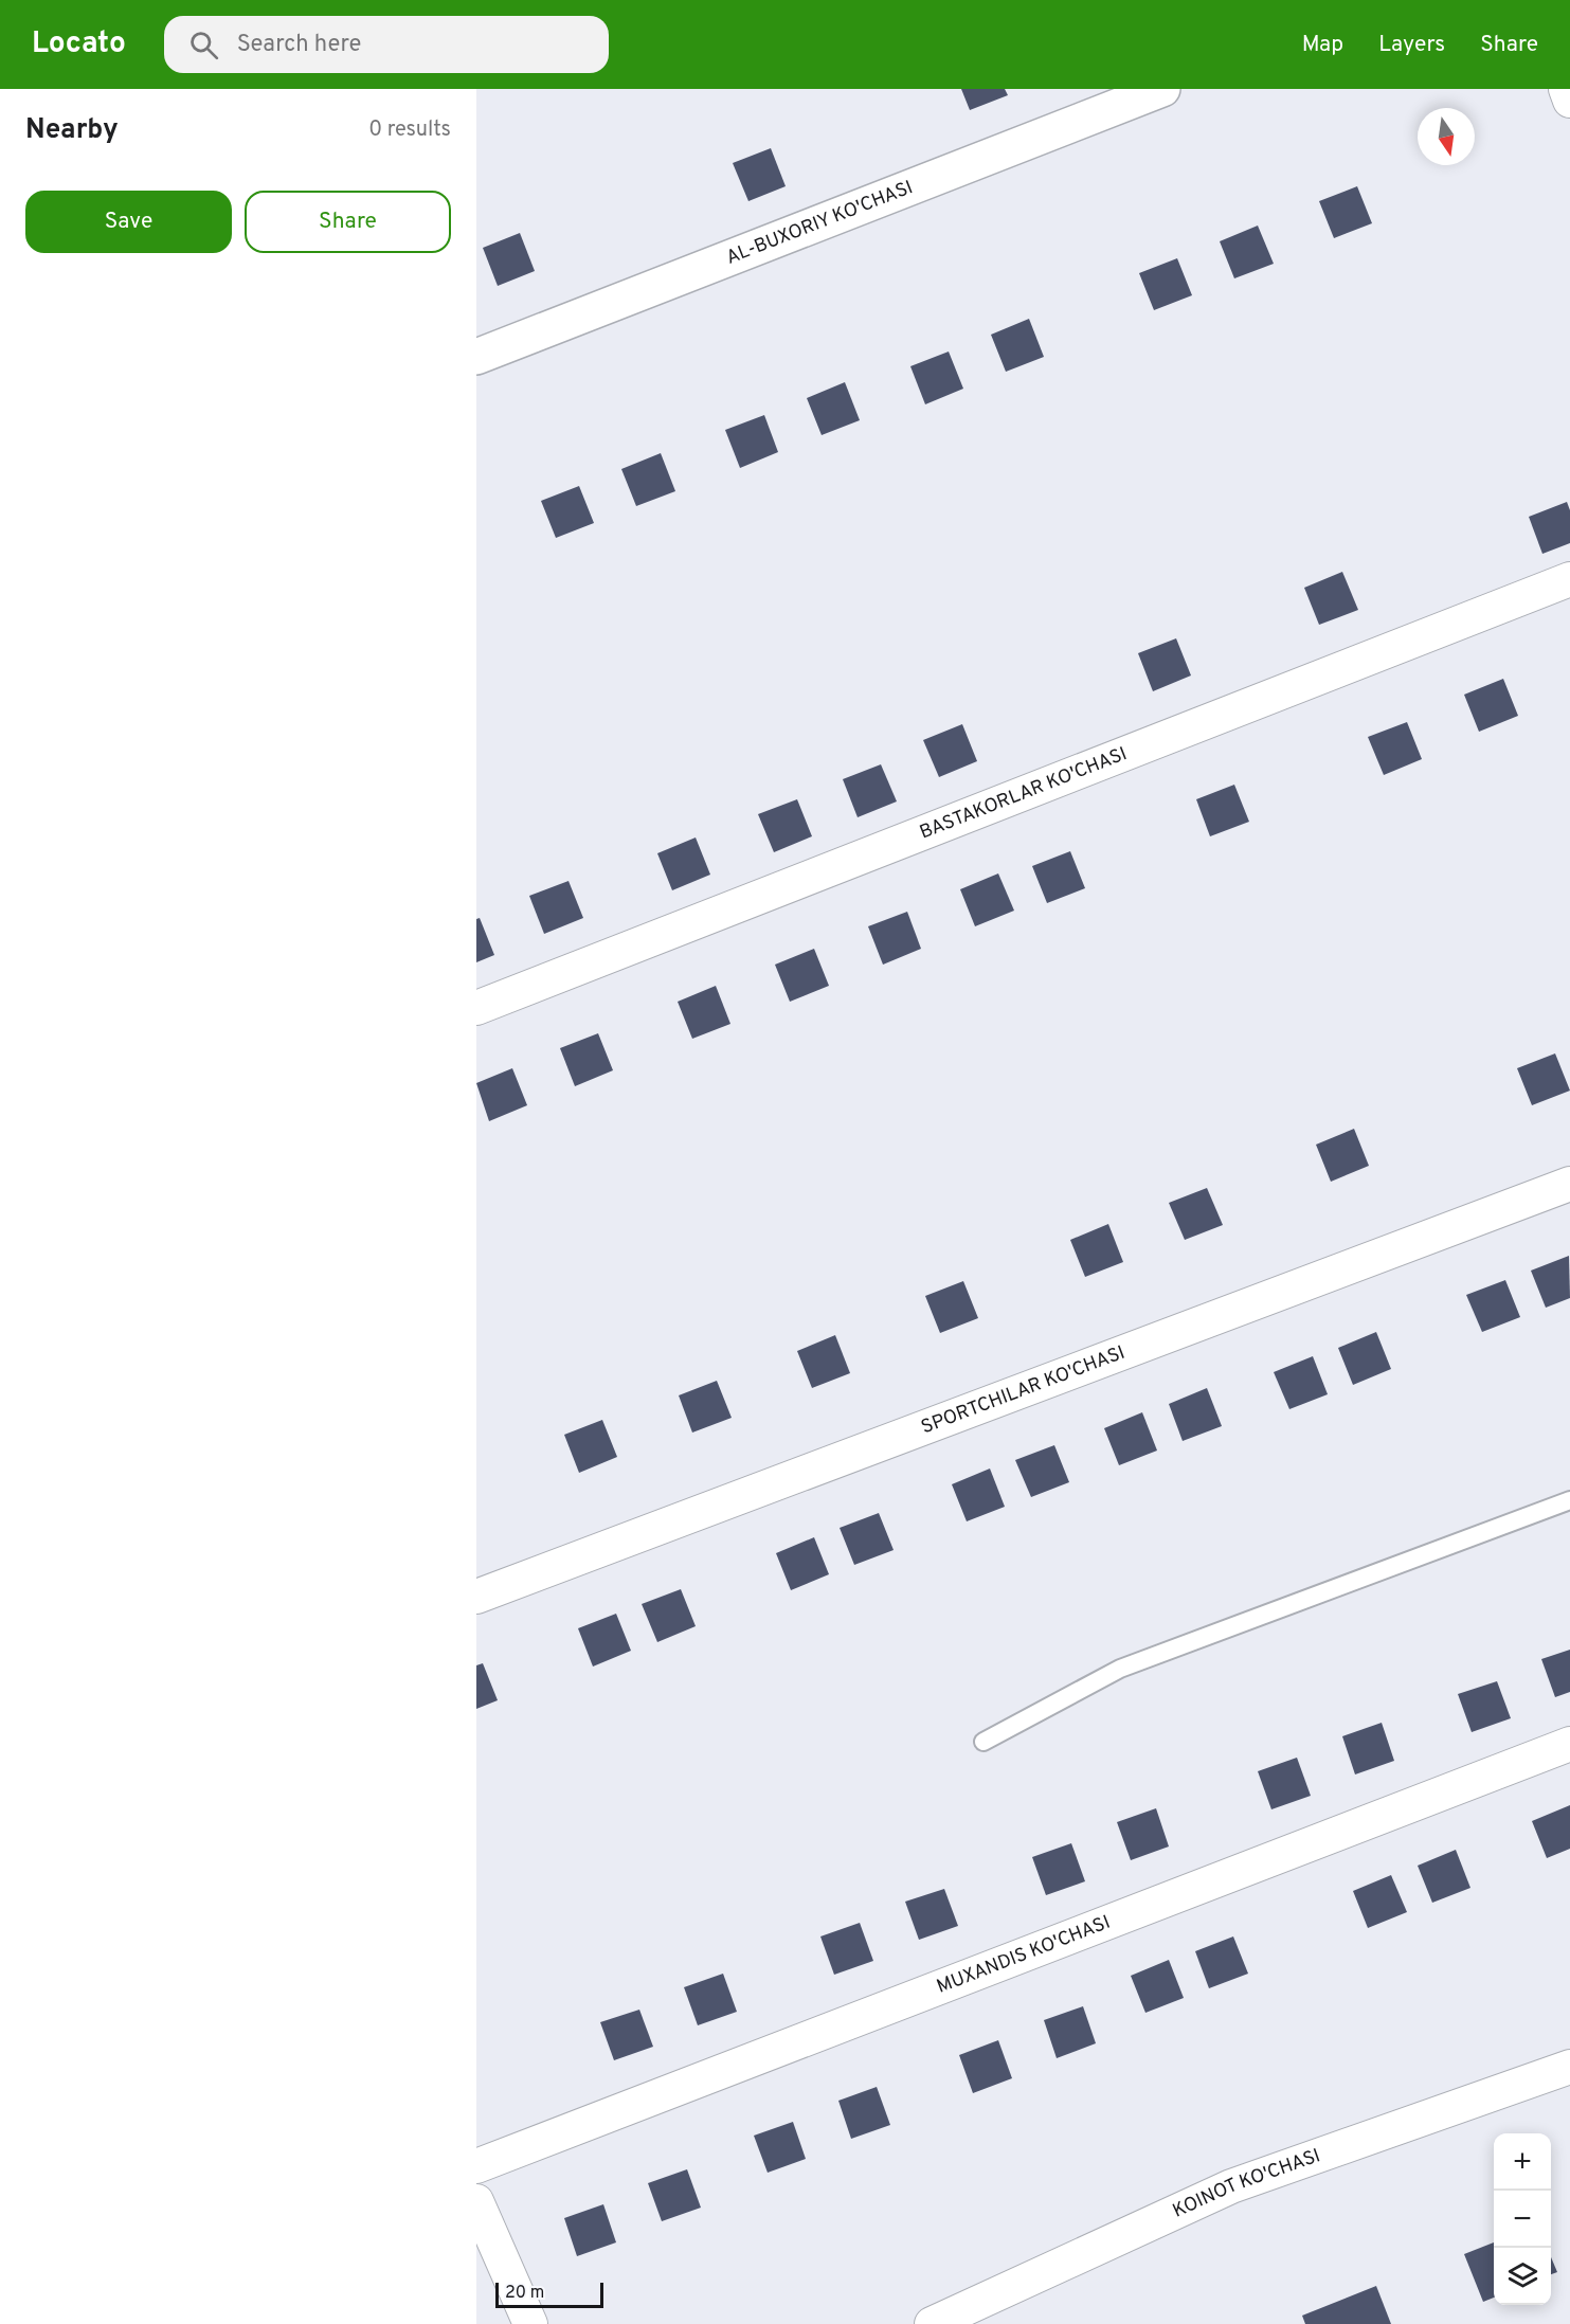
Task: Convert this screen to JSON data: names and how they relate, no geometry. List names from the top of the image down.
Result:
{
  "streets": {
    "street": [
      "AL-BUXORIY KO'CHASI",
      "BASTAKORLAR KO'CHASI",
      "SPORTCHILAR KO'CHASI",
      "MUXANDIS KO'CHASI",
      "KOINOT KO'CHASI"
    ]
  },
  "scale_bar": "20 m",
  "north": "bottom",
  "page": {
    "header": "Locato",
    "search": "Search here",
    "nav": ["Map", "Layers", "Share"],
    "heading": ["Nearby", "0 results"],
    "buttons": ["Save", "Share"],
    "map_buttons": ["+", "−"],
    "scale": "20 m"
  }
}
